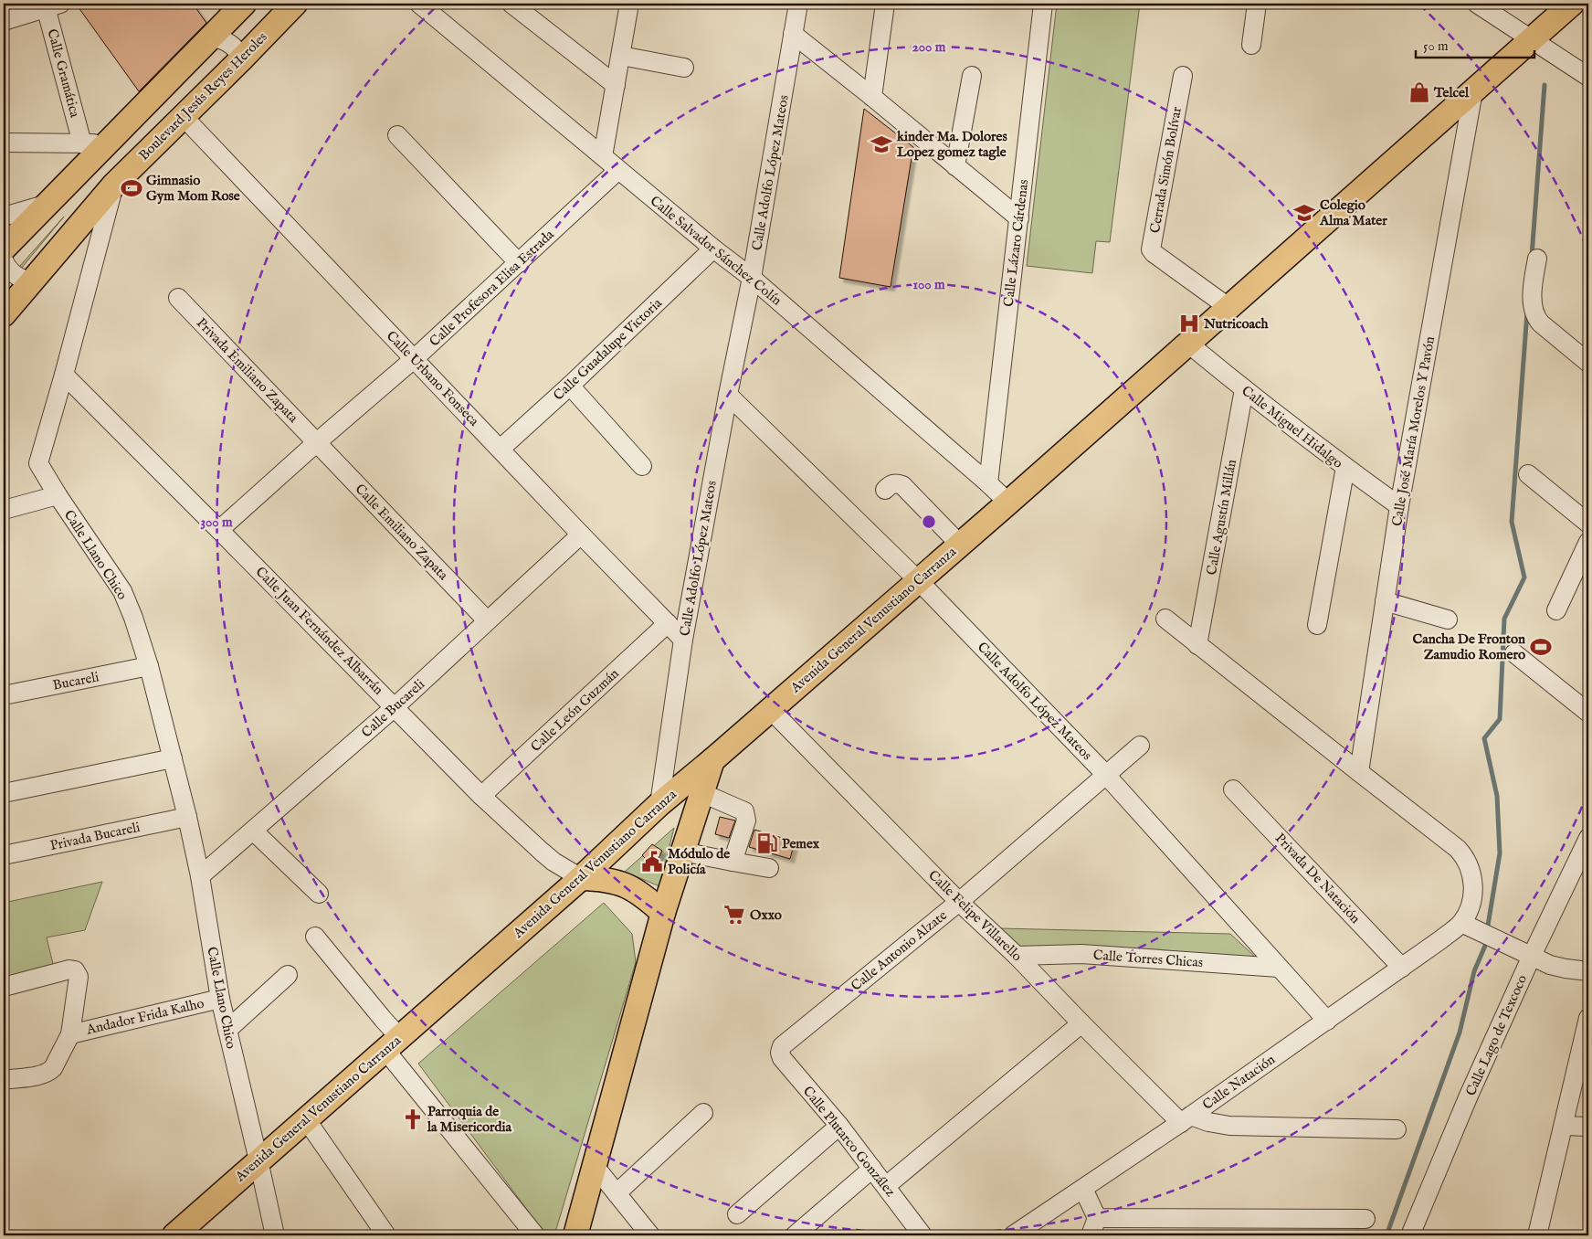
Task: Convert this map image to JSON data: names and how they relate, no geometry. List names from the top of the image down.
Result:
{
  "streets": {
    "main road": ["Boulevard Jesús Reyes Heroles", "Avenida General Venustiano Carranza"],
    "street": [
      "Calle Gramática",
      "Cerrada Simón Bolívar",
      "Calle Adolfo López Mateos",
      "Calle Lázaro Cárdenas",
      "Calle Salvador Sánchez Colín",
      "Calle Profesora Elisa Estrada",
      "Calle Guadalupe Victoria",
      "Privada Emiliano Zapata",
      "Calle Urbano Fonseca",
      "Calle Miguel Hidalgo",
      "Calle José María Morelos Y Pavón",
      "Calle Agustín Millán",
      "Calle Emiliano Zapata",
      "Calle Llano Chico",
      "Calle Juan Fernández Albarrán",
      "Bucareli",
      "Calle Bucareli",
      "Calle León Guzmán",
      "Privada Bucareli",
      "Privada De Natación",
      "Calle Felipe Villarello",
      "Calle Antonio Alzate",
      "Calle Torres Chicas",
      "Andador Frida Kalho",
      "Calle Lago de Texcoco",
      "Calle Natación",
      "Calle Plutarco González"
    ]
  },
  "crossings": [
    ["Boulevard Jesús Reyes Heroles", "Calle Urbano Fonseca"],
    ["Cerrada Simón Bolívar", "Avenida General Venustiano Carranza"],
    ["Calle Adolfo López Mateos", "Calle Salvador Sánchez Colín"],
    ["Calle Adolfo López Mateos", "Calle Urbano Fonseca"],
    ["Calle Adolfo López Mateos", "Avenida General Venustiano Carranza"],
    ["Calle Adolfo López Mateos", "Calle Antonio Alzate"],
    ["Calle Adolfo López Mateos", "Calle Torres Chicas"],
    ["Calle Adolfo López Mateos", "Calle Natación"],
    ["Calle Lázaro Cárdenas", "Calle Salvador Sánchez Colín"],
    ["Calle Salvador Sánchez Colín", "Calle Profesora Elisa Estrada"],
    ["Calle Salvador Sánchez Colín", "Calle Guadalupe Victoria"],
    ["Calle Salvador Sánchez Colín", "Avenida General Venustiano Carranza"],
    ["Calle Profesora Elisa Estrada", "Privada Emiliano Zapata"],
    ["Calle Profesora Elisa Estrada", "Calle Urbano Fonseca"],
    ["Calle Profesora Elisa Estrada", "Calle Emiliano Zapata"],
    ["Calle Profesora Elisa Estrada", "Calle Juan Fernández Albarrán"],
    ["Calle Guadalupe Victoria", "Calle Urbano Fonseca"],
    ["Privada Emiliano Zapata", "Calle Emiliano Zapata"],
    ["Calle Urbano Fonseca", "Calle Bucareli"],
    ["Calle Urbano Fonseca", "Calle León Guzmán"],
    ["Calle Miguel Hidalgo", "Calle José María Morelos Y Pavón"],
    ["Calle Miguel Hidalgo", "Calle Agustín Millán"],
    ["Calle Miguel Hidalgo", "Avenida General Venustiano Carranza"],
    ["Calle José María Morelos Y Pavón", "Avenida General Venustiano Carranza"],
    ["Calle Emiliano Zapata", "Calle Bucareli"],
    ["Calle Llano Chico", "Avenida General Venustiano Carranza"],
    ["Calle Llano Chico", "Calle Juan Fernández Albarrán"],
    ["Calle Llano Chico", "Bucareli"],
    ["Calle Llano Chico", "Calle Bucareli"],
    ["Calle Llano Chico", "Privada Bucareli"],
    ["Calle Llano Chico", "Andador Frida Kalho"],
    ["Avenida General Venustiano Carranza", "Calle Juan Fernández Albarrán"],
    ["Avenida General Venustiano Carranza", "Calle Felipe Villarello"],
    ["Calle Juan Fernández Albarrán", "Calle Bucareli"],
    ["Calle Juan Fernández Albarrán", "Calle León Guzmán"],
    ["Privada De Natación", "Calle Natación"],
    ["Calle Felipe Villarello", "Calle Antonio Alzate"],
    ["Calle Felipe Villarello", "Calle Torres Chicas"],
    ["Calle Felipe Villarello", "Calle Natación"],
    ["Calle Antonio Alzate", "Calle Plutarco González"]
  ],
  "places": {
    "shop": ["Telcel"],
    "school or university": ["kinder Ma. Dolores Lopez gomez tagle", "Colegio Alma Mater"],
    "sports": ["Gimnasio Gym Mom Rose", "Cancha De Fronton Zamudio Romero"],
    "hospital": ["Nutricoach"],
    "fuel station": ["Pemex"],
    "public building": ["Módulo de Policía"],
    "supermarket": ["Oxxo"],
    "church": ["Parroquia de la Misericordia"]
  },
  "scale_bar": "50 m",
  "rings": ["200 m", "100 m", "300 m"]
}
